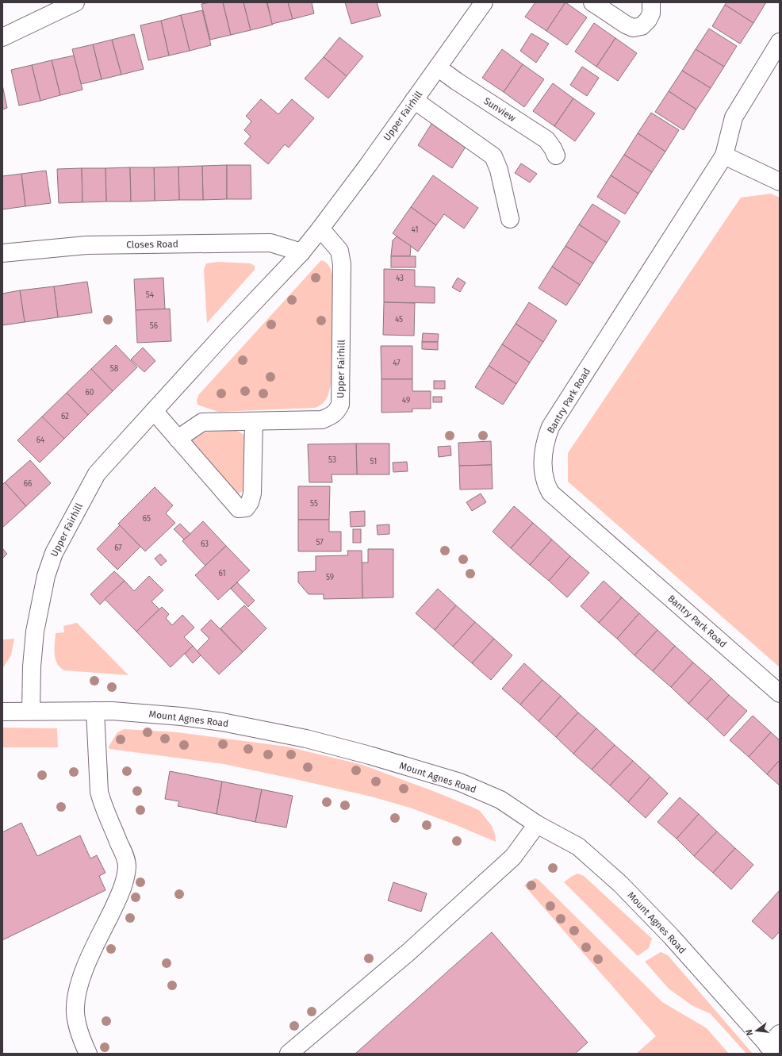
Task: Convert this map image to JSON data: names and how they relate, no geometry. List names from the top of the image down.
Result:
{
  "streets": {
    "street": [
      "Sunview",
      "Upper Fairhill",
      "Closes Road",
      "Bantry Park Road",
      "Mount Agnes Road"
    ]
  },
  "crossings": [
    ["Sunview", "Upper Fairhill"],
    ["Upper Fairhill", "Closes Road"],
    ["Upper Fairhill", "Mount Agnes Road"]
  ],
  "house_numbers": [
    "41",
    "43",
    "54",
    "45",
    "56",
    "47",
    "58",
    "60",
    "49",
    "62",
    "64",
    "53",
    "51",
    "66",
    "55",
    "65",
    "57",
    "63",
    "67",
    "61",
    "59"
  ],
  "north": "left"
}
